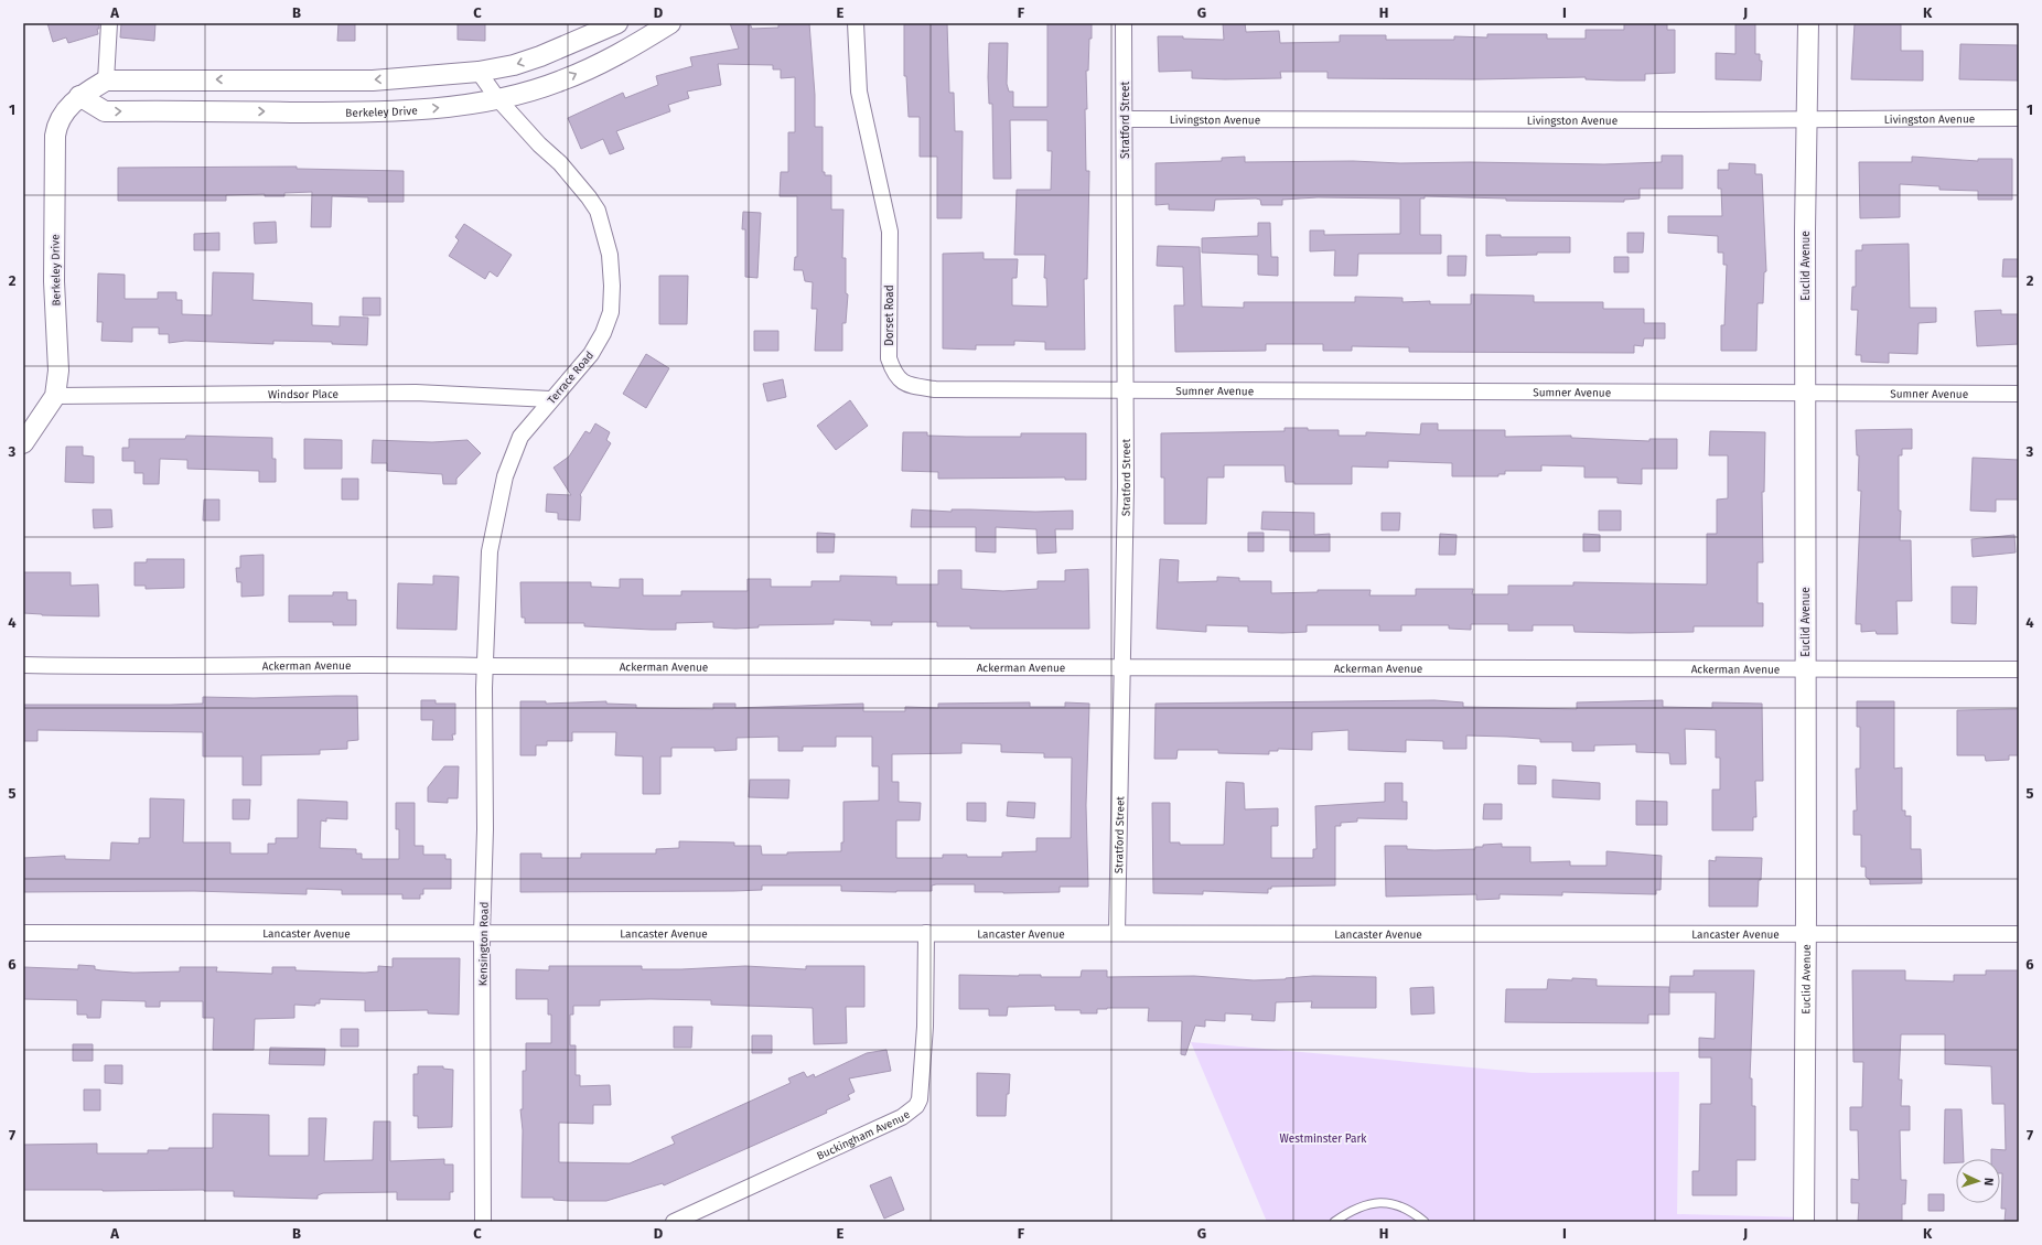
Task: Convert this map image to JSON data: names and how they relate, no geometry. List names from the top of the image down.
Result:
{
  "streets": {
    "street": [
      "Berkeley Drive",
      "Livingston Avenue",
      "Stratford Street",
      "Euclid Avenue",
      "Dorset Road",
      "Terrace Road",
      "Sumner Avenue",
      "Windsor Place",
      "Ackerman Avenue",
      "Lancaster Avenue",
      "Kensington Road",
      "Buckingham Avenue"
    ]
  },
  "crossings": [
    ["Berkeley Drive", "Terrace Road"],
    ["Berkeley Drive", "Windsor Place"],
    ["Livingston Avenue", "Stratford Street"],
    ["Livingston Avenue", "Euclid Avenue"],
    ["Stratford Street", "Dorset Road"],
    ["Stratford Street", "Sumner Avenue"],
    ["Stratford Street", "Ackerman Avenue"],
    ["Stratford Street", "Lancaster Avenue"],
    ["Euclid Avenue", "Sumner Avenue"],
    ["Euclid Avenue", "Ackerman Avenue"],
    ["Euclid Avenue", "Lancaster Avenue"],
    ["Dorset Road", "Sumner Avenue"],
    ["Terrace Road", "Windsor Place"],
    ["Terrace Road", "Ackerman Avenue"],
    ["Terrace Road", "Kensington Road"],
    ["Ackerman Avenue", "Kensington Road"],
    ["Lancaster Avenue", "Kensington Road"],
    ["Lancaster Avenue", "Buckingham Avenue"]
  ],
  "parks": ["Westminster Park"],
  "north": "right",
  "grid": {
    "columns": [
      "A",
      "B",
      "C",
      "D",
      "E",
      "F",
      "G",
      "H",
      "I",
      "J",
      "K"
    ],
    "rows": [
      "1",
      "2",
      "3",
      "4",
      "5",
      "6",
      "7"
    ]
  }
}
